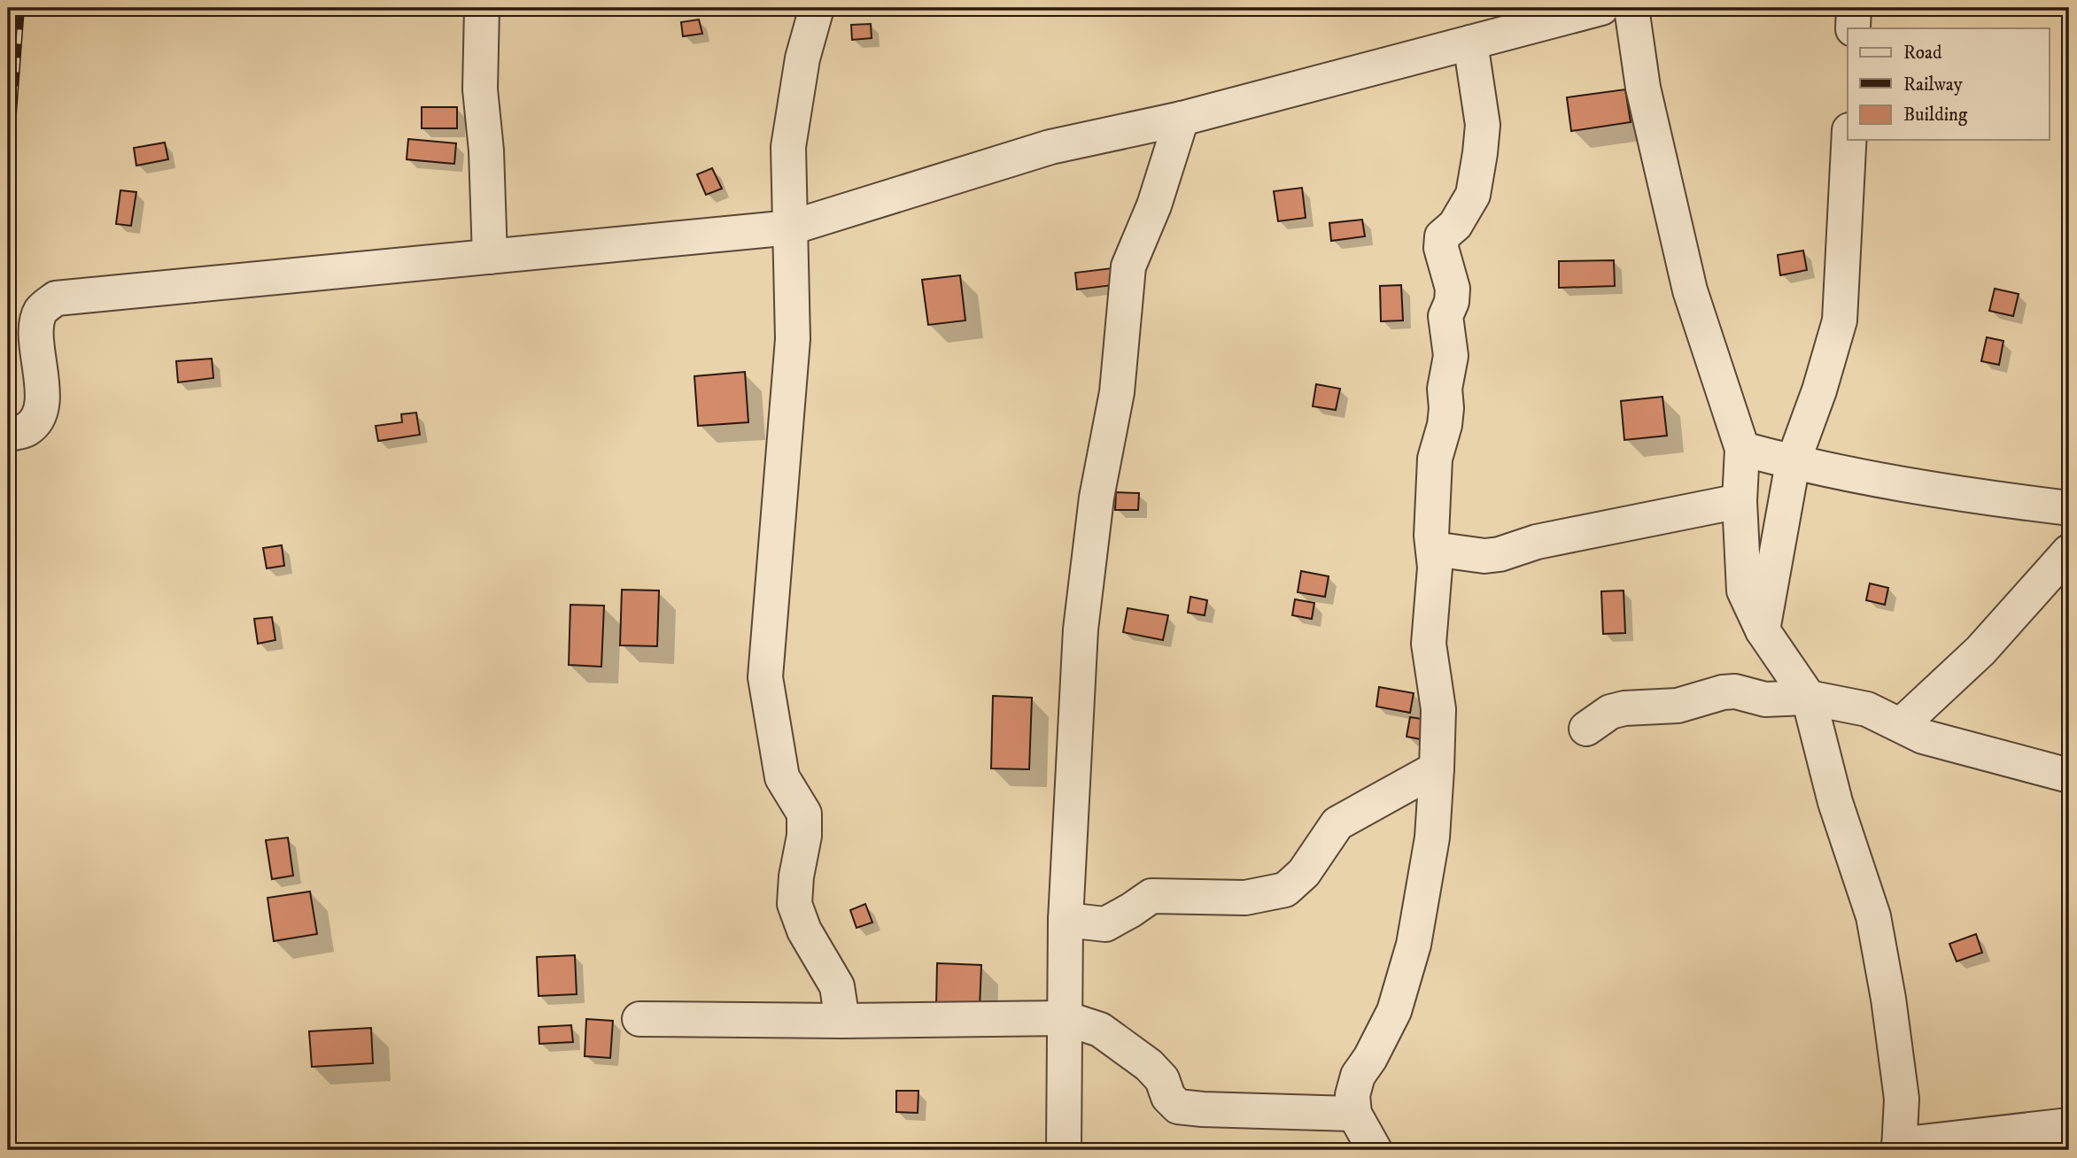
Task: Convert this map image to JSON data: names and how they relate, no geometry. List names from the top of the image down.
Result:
{
  "legend": ["Road", "Railway", "Building"]
}
